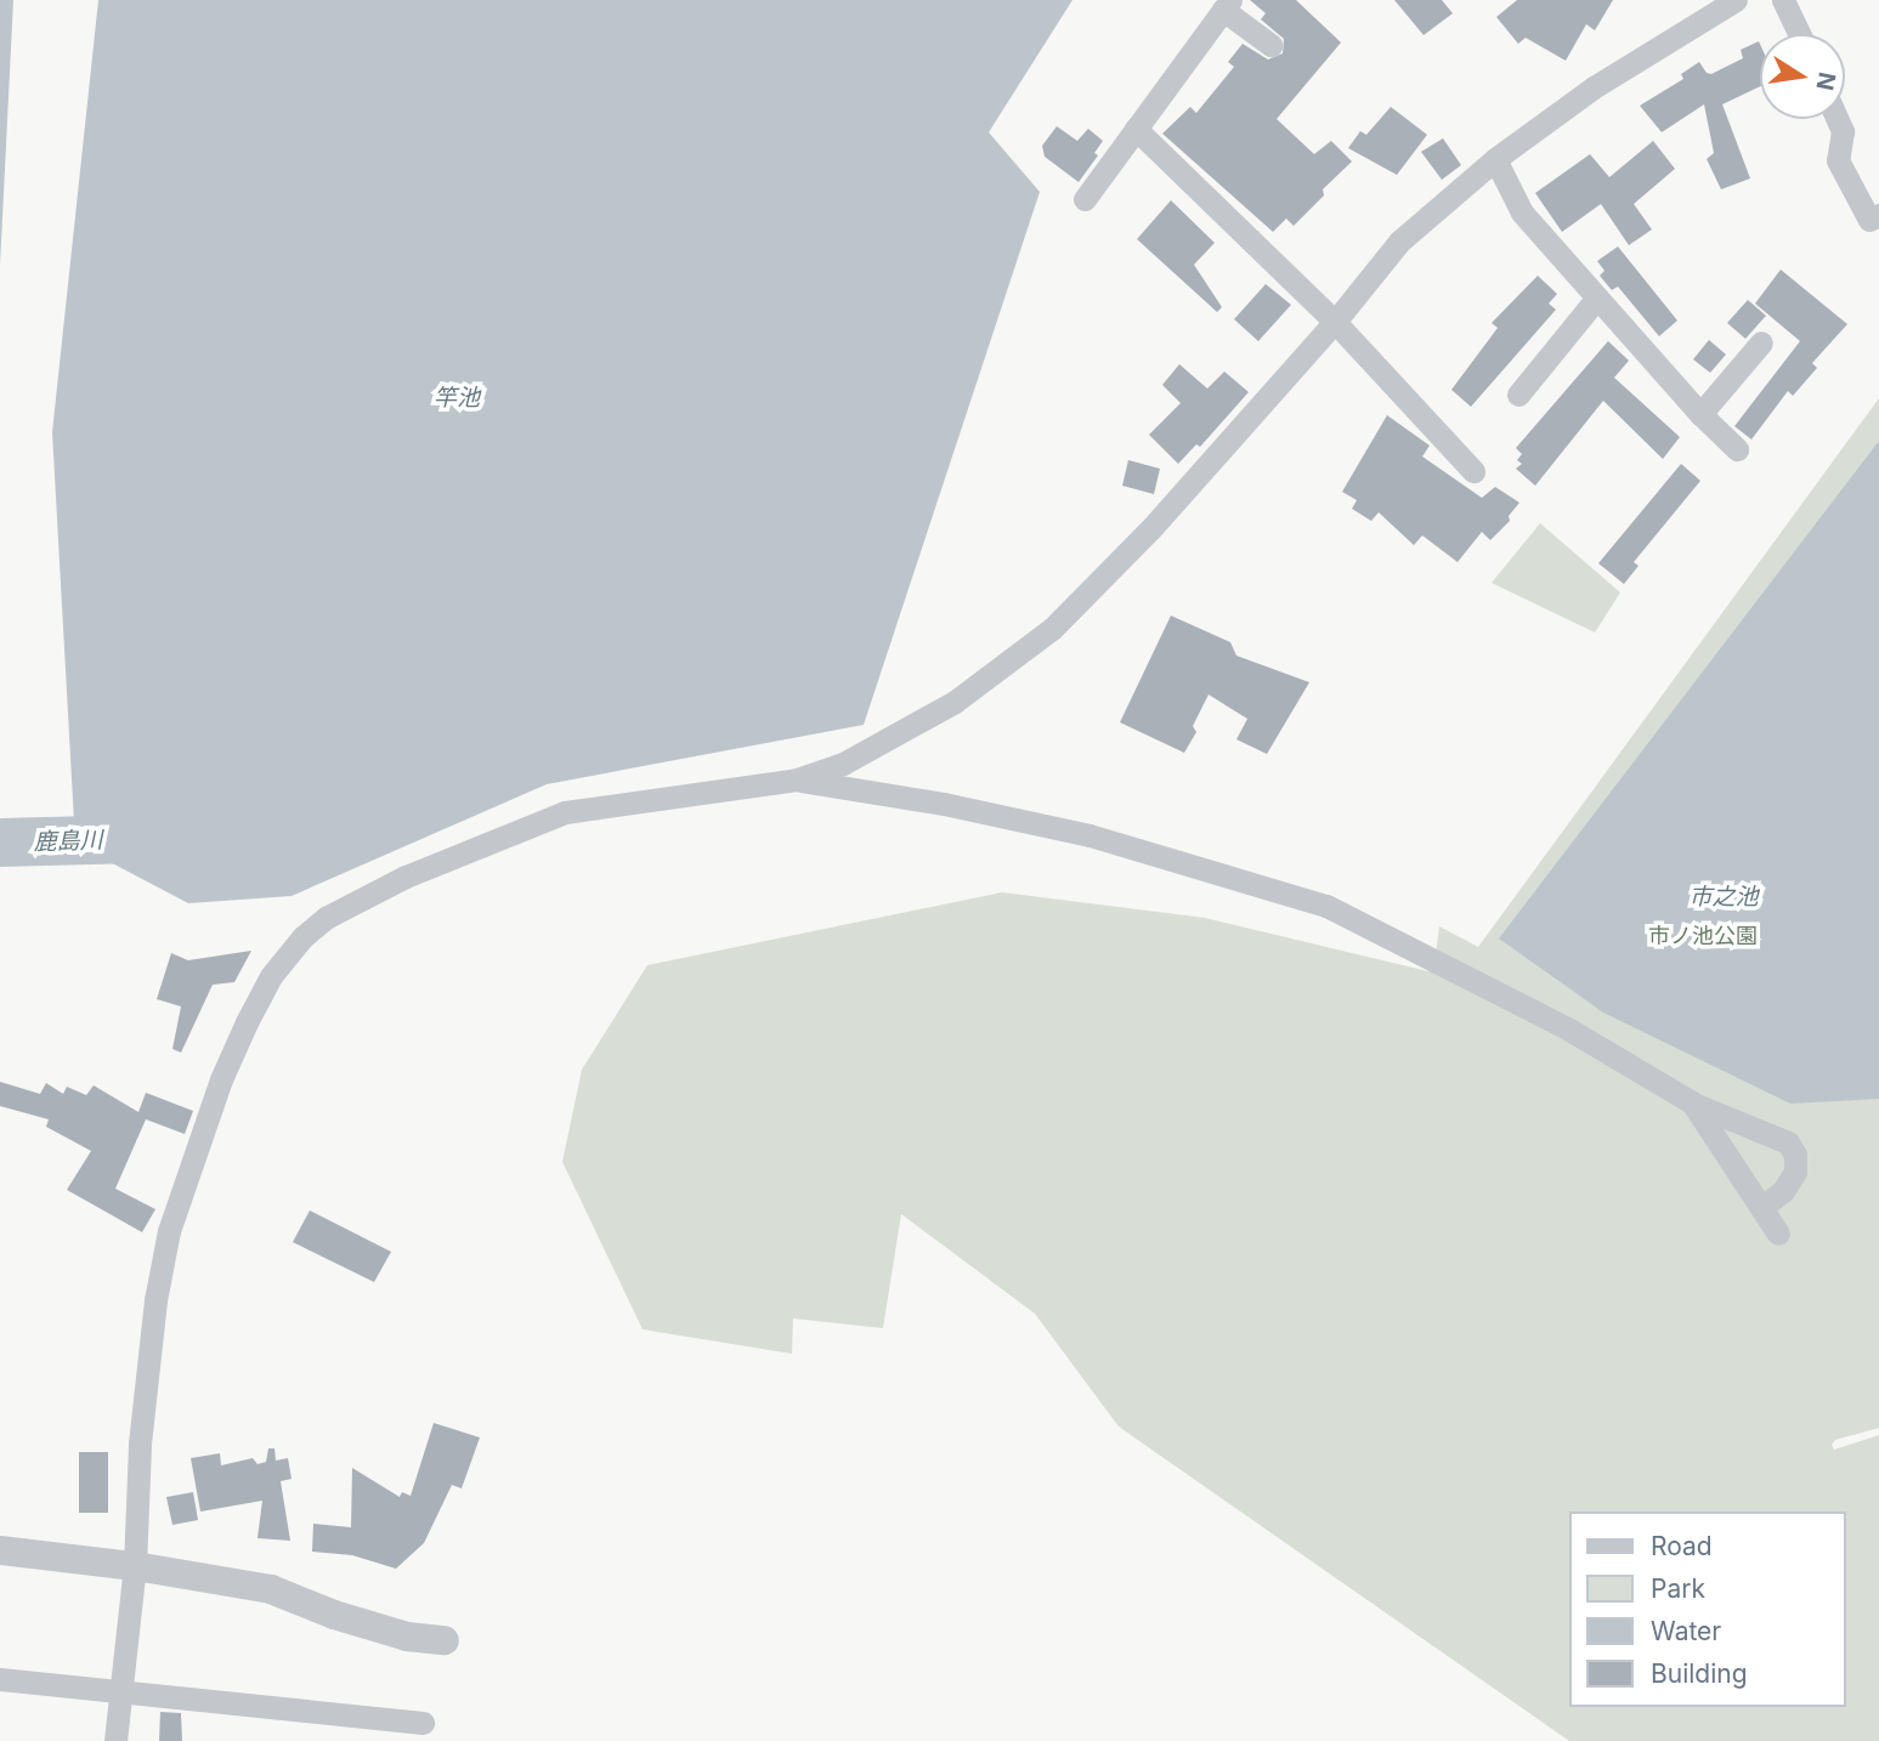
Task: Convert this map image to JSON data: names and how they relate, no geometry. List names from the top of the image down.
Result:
{
  "water": ["竿池", "鹿島川", "市之池"],
  "parks": ["市ノ池公園"],
  "legend": [
    "Road",
    "Park",
    "Water",
    "Building"
  ],
  "north": "right"
}
